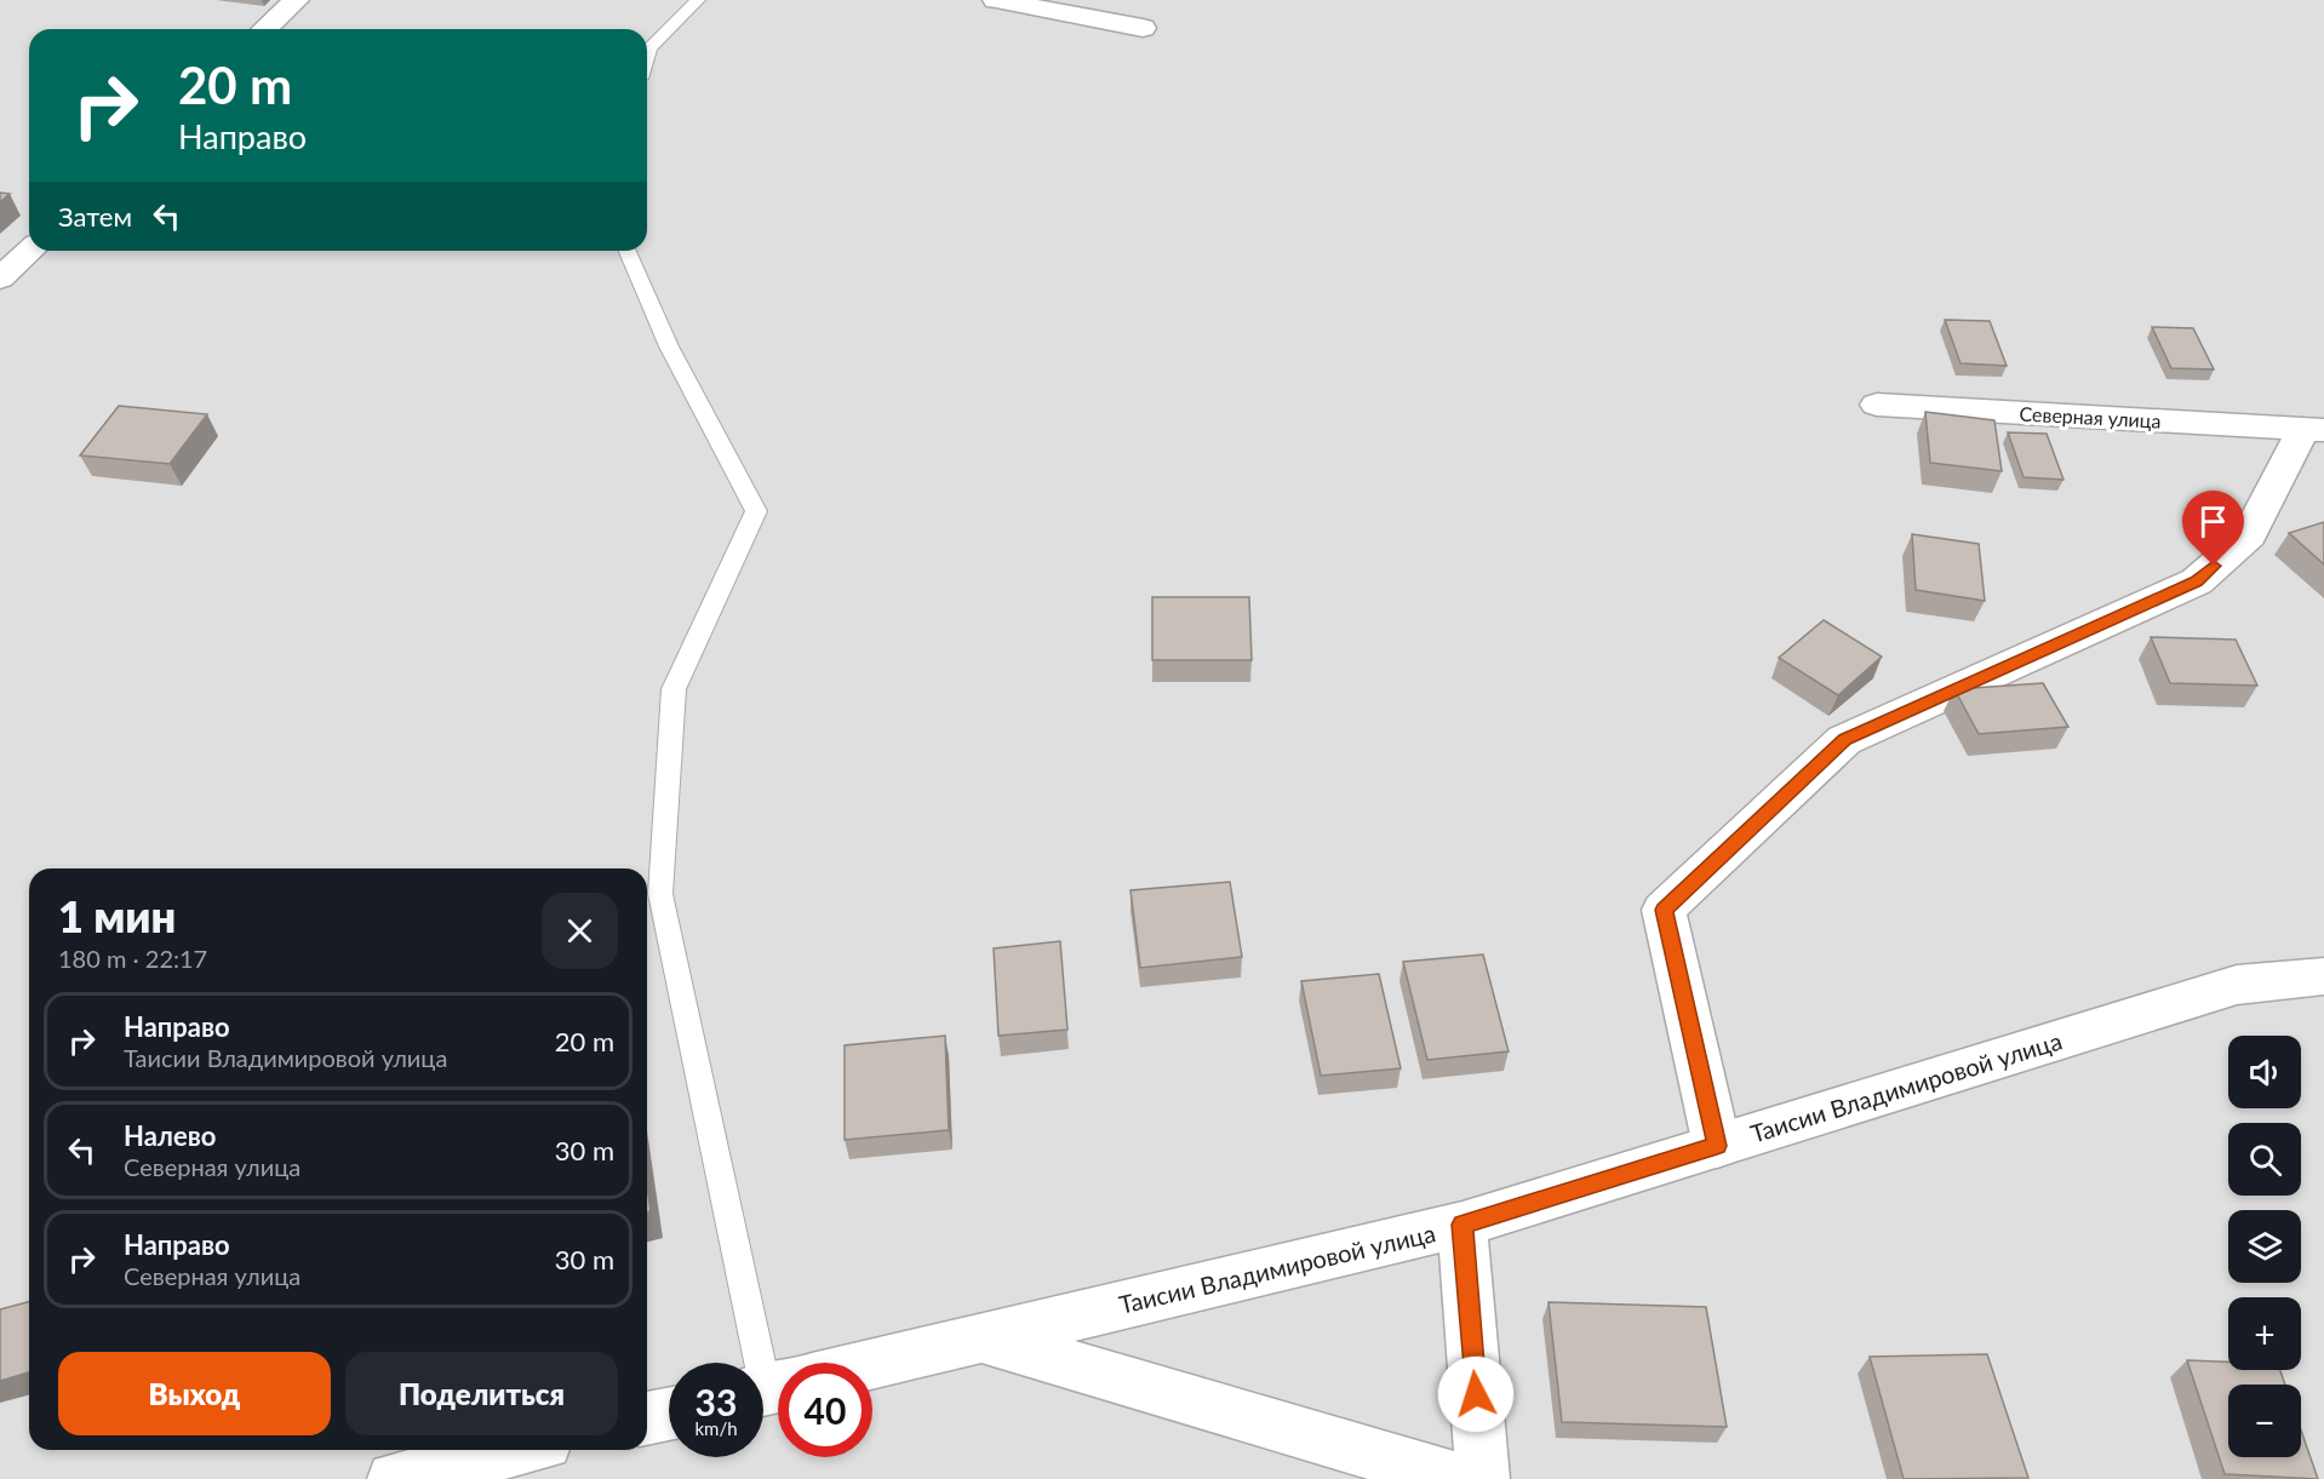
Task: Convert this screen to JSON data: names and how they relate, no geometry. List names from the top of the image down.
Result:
{
  "streets": {
    "street": ["Северная улица", "Таисии Владимировой улица"]
  },
  "crossings": [
    ["Северная улица", "Таисии Владимировой улица"]
  ],
  "page": {
    "turn": ["20 m", "Направо"],
    "then": "Затем",
    "heading": ["1 мин", "180 m · 22:17"],
    "list": [
      {
        "name": "Направо",
        "note": "Таисии Владимировой улица",
        "value": "20 m"
      },
      {
        "name": "Налево",
        "note": "Северная улица",
        "value": "30 m"
      },
      {
        "name": "Направо",
        "note": "Северная улица",
        "value": "30 m"
      }
    ],
    "map_buttons": ["+", "−"],
    "buttons": ["Выход", "Поделиться"],
    "speed": "33 km/h",
    "limit": "40"
  }
}
